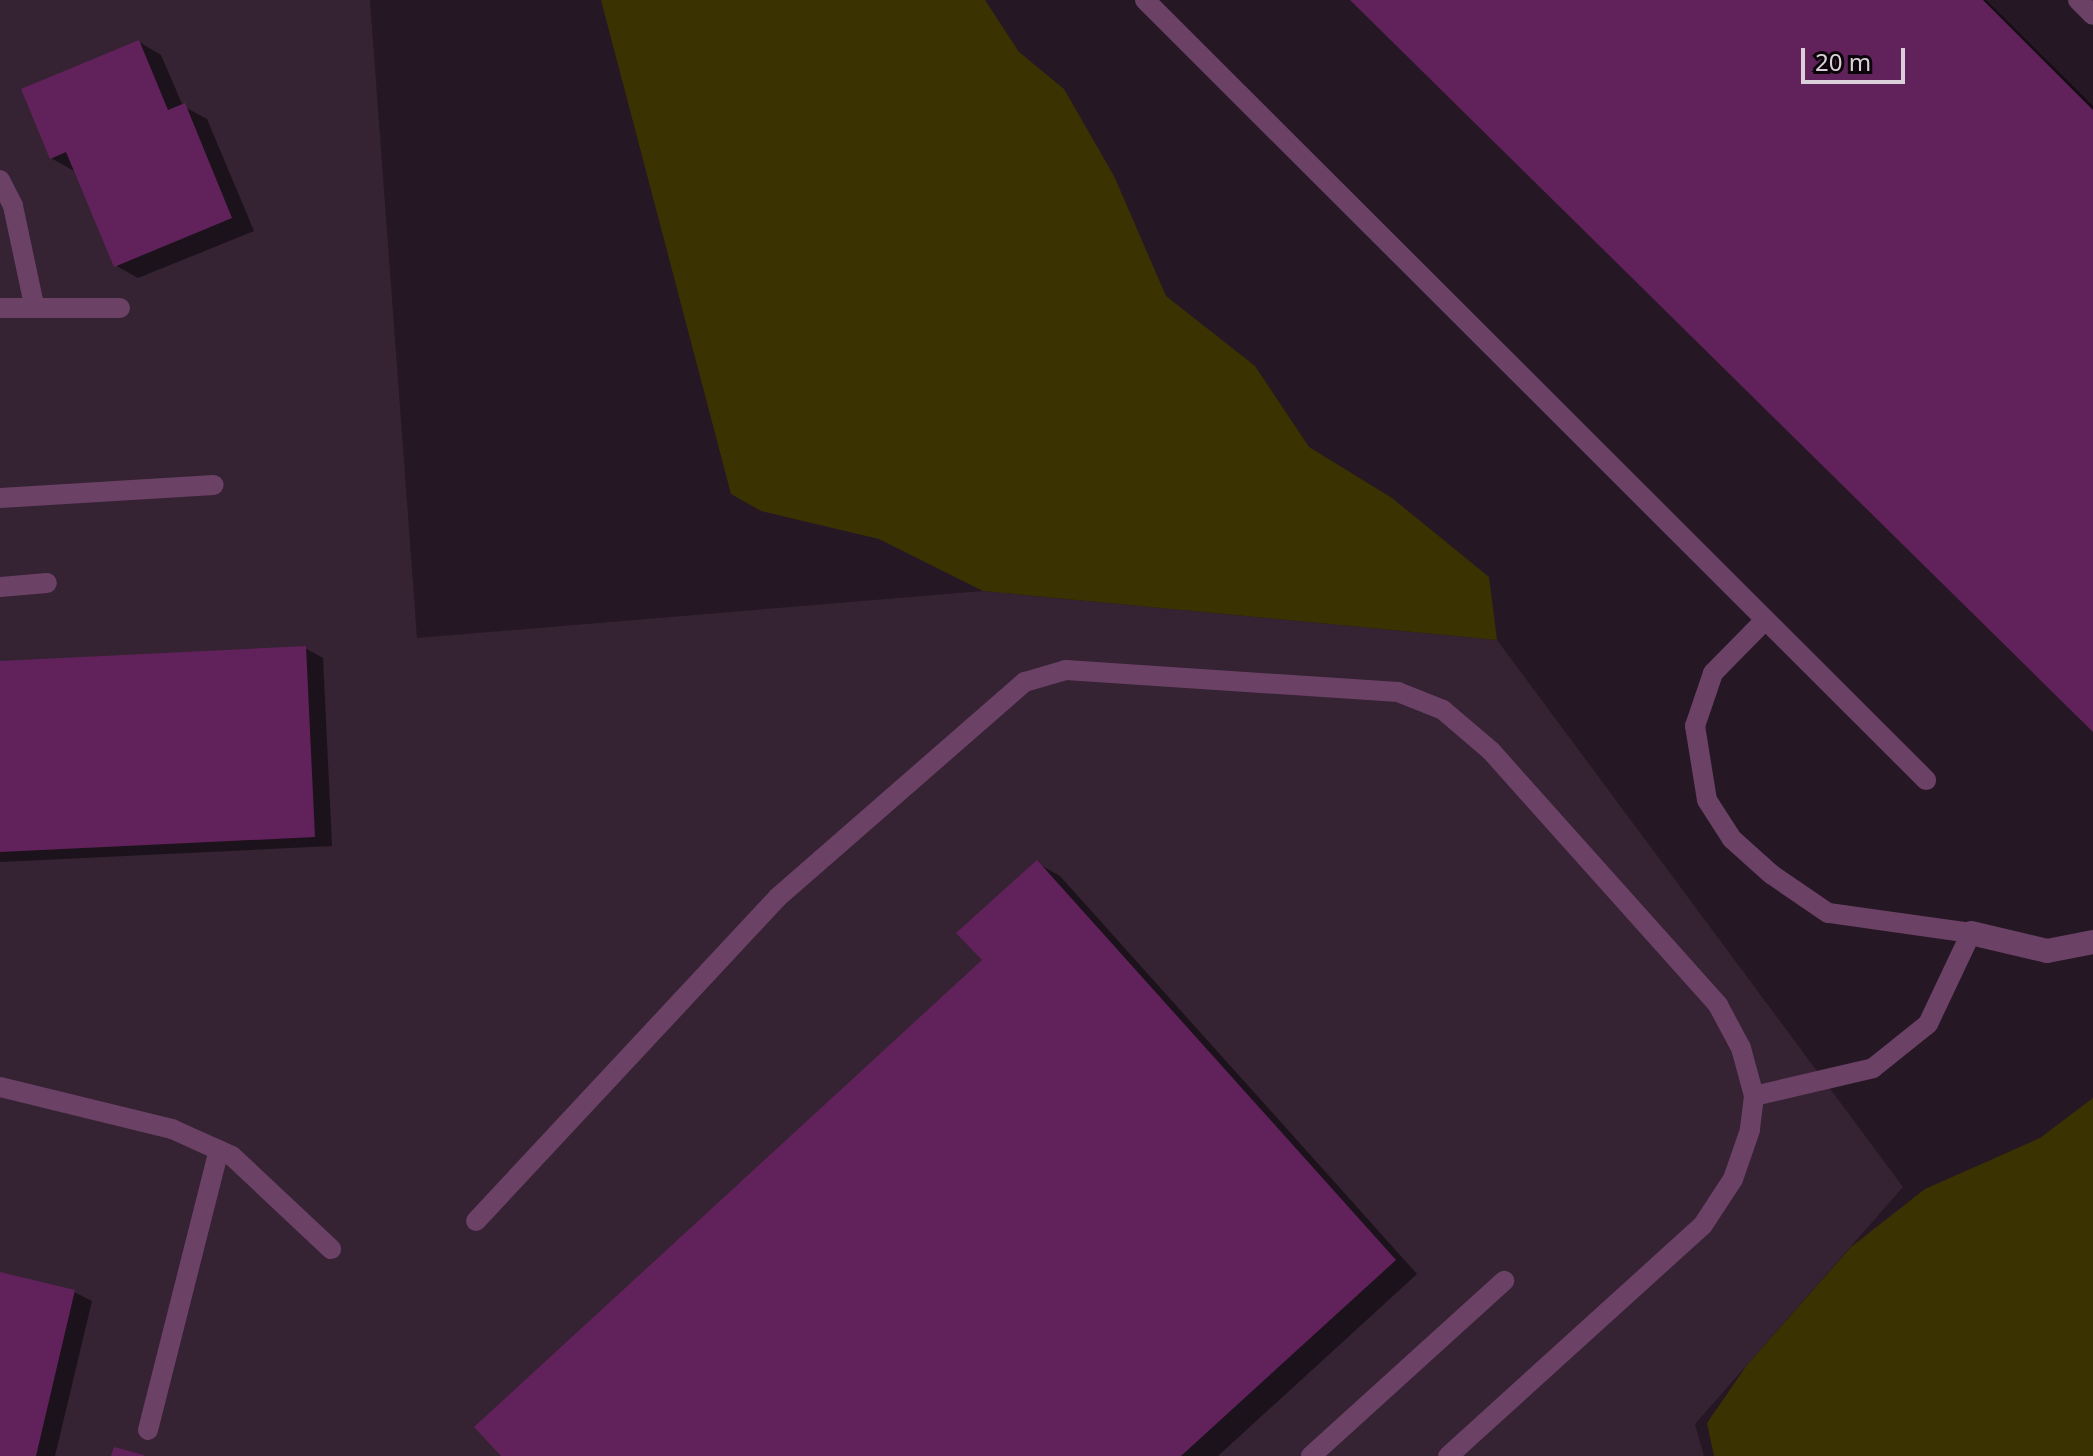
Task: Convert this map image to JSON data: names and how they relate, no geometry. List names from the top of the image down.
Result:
{
  "scale_bar": "20 m"
}
